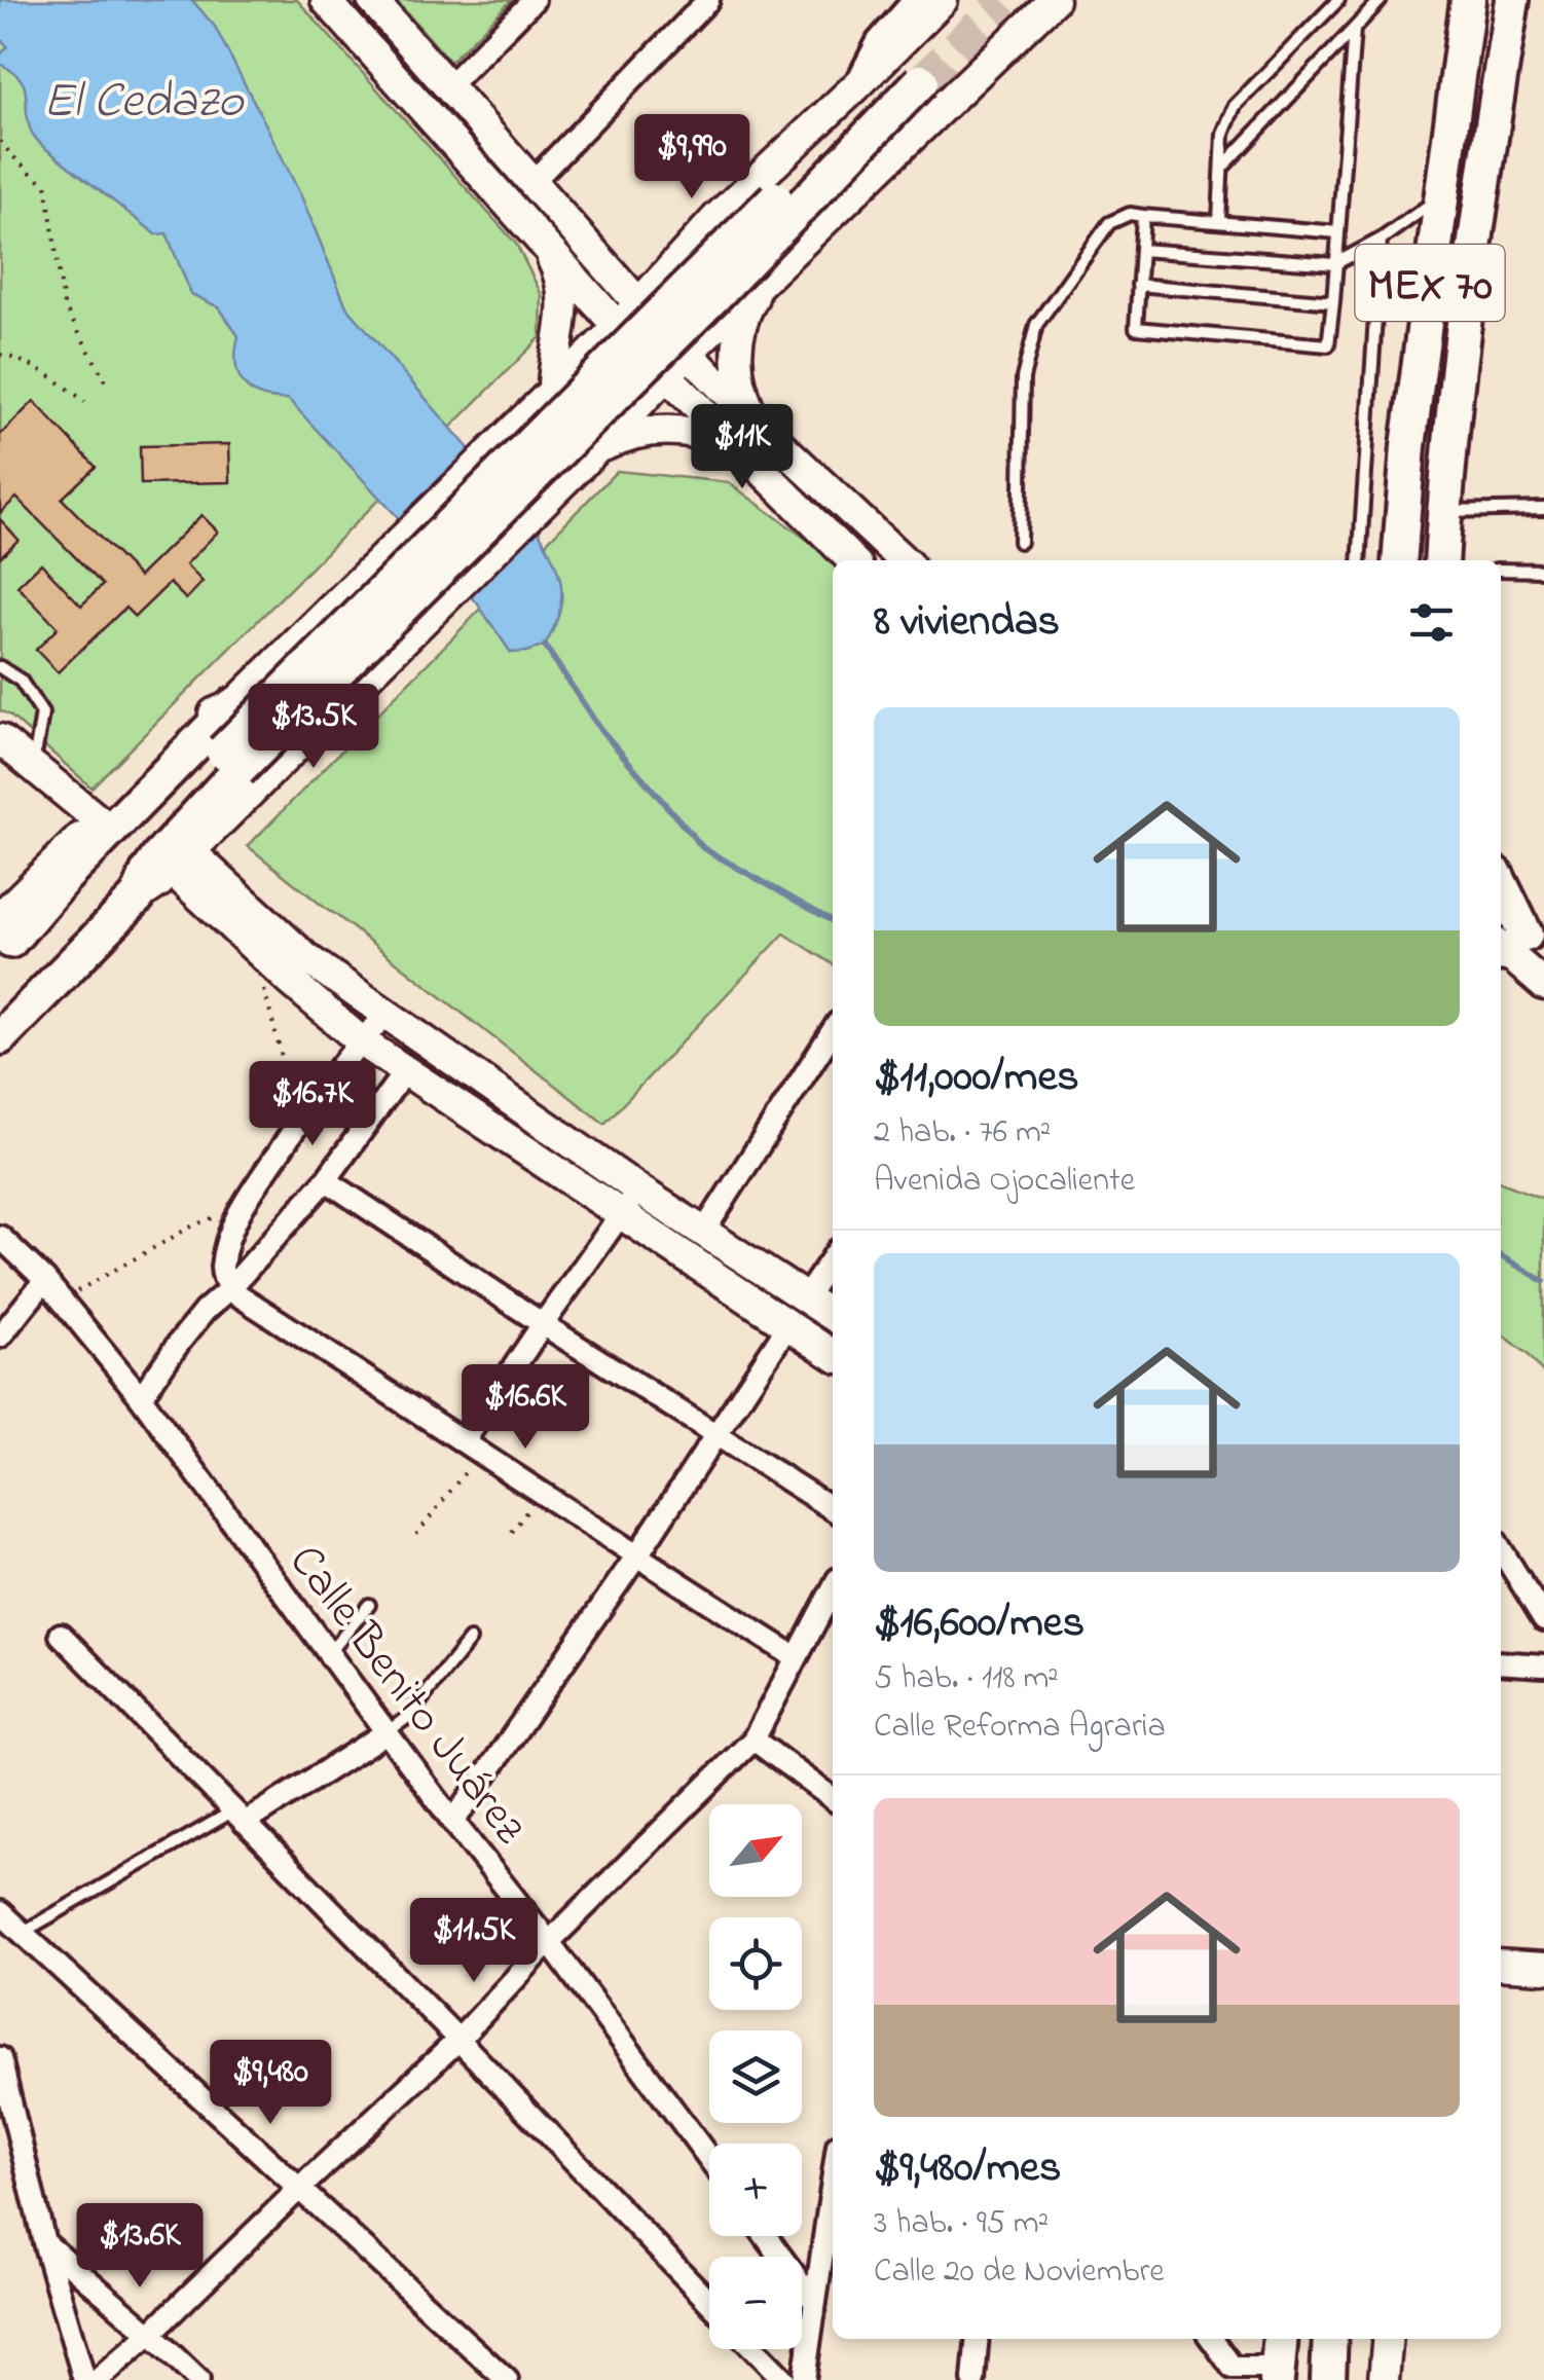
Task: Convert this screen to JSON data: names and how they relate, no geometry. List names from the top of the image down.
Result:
{
  "streets": {
    "main road": ["MEX 70"],
    "street": ["Calle Benito Juárez"]
  },
  "water": ["El Cedazo"],
  "north": "top right",
  "page": {
    "price": [
      "$9,990",
      "$11K",
      "$13.5K",
      "$16.7K",
      "$16.6K",
      "$11.5K",
      "$9,480",
      "$13.6K"
    ],
    "heading": "8 viviendas",
    "list": [
      {
        "name": "$11,000/mes",
        "note": "2 hab. · 76 m² · Avenida Ojocaliente"
      },
      {
        "name": "$16,600/mes",
        "note": "5 hab. · 118 m² · Calle Reforma Agraria"
      },
      {
        "name": "$9,480/mes",
        "note": "3 hab. · 95 m² · Calle 20 de Noviembre"
      }
    ],
    "map_buttons": ["+", "−"]
  }
}
